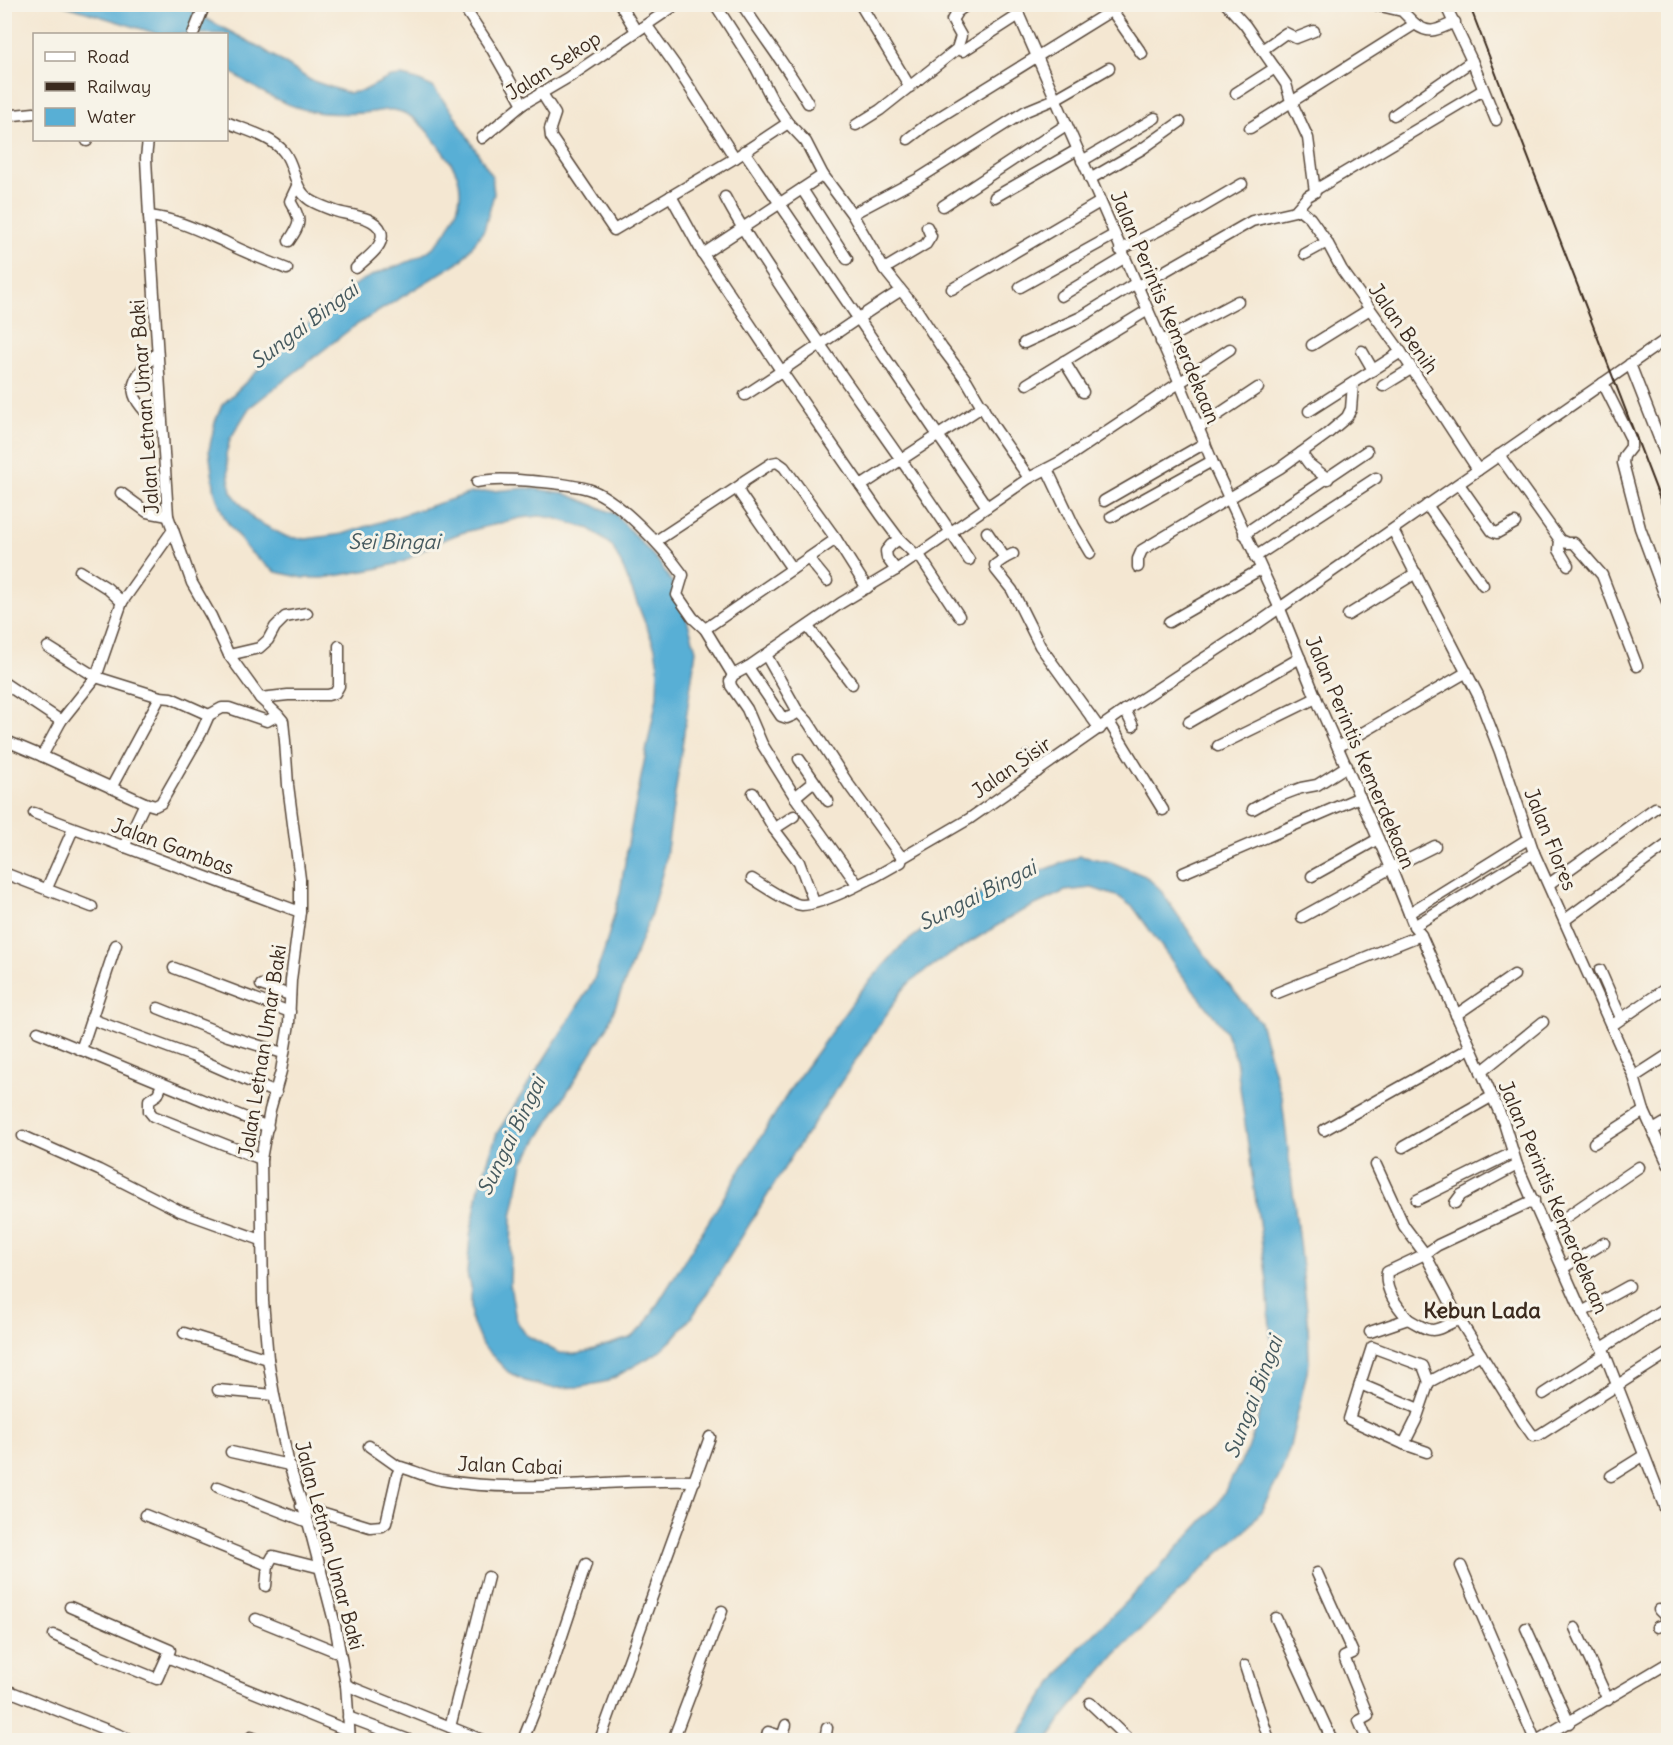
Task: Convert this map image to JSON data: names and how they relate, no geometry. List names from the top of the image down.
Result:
{
  "streets": {
    "street": [
      "Jalan Sekop",
      "Jalan Perintis Kemerdekaan",
      "Jalan Benih",
      "Jalan Letnan Umar Baki",
      "Jalan Sisir",
      "Jalan Flores",
      "Jalan Gambas",
      "Jalan Cabai"
    ]
  },
  "crossings": [
    ["Jalan Perintis Kemerdekaan", "Jalan Sisir"],
    ["Jalan Benih", "Jalan Sisir"],
    ["Jalan Letnan Umar Baki", "Jalan Gambas"],
    ["Jalan Sisir", "Jalan Flores"]
  ],
  "districts": ["Kebun Lada"],
  "water": ["Sungai Bingai", "Sei Bingai"],
  "legend": ["Road", "Railway", "Water"]
}
